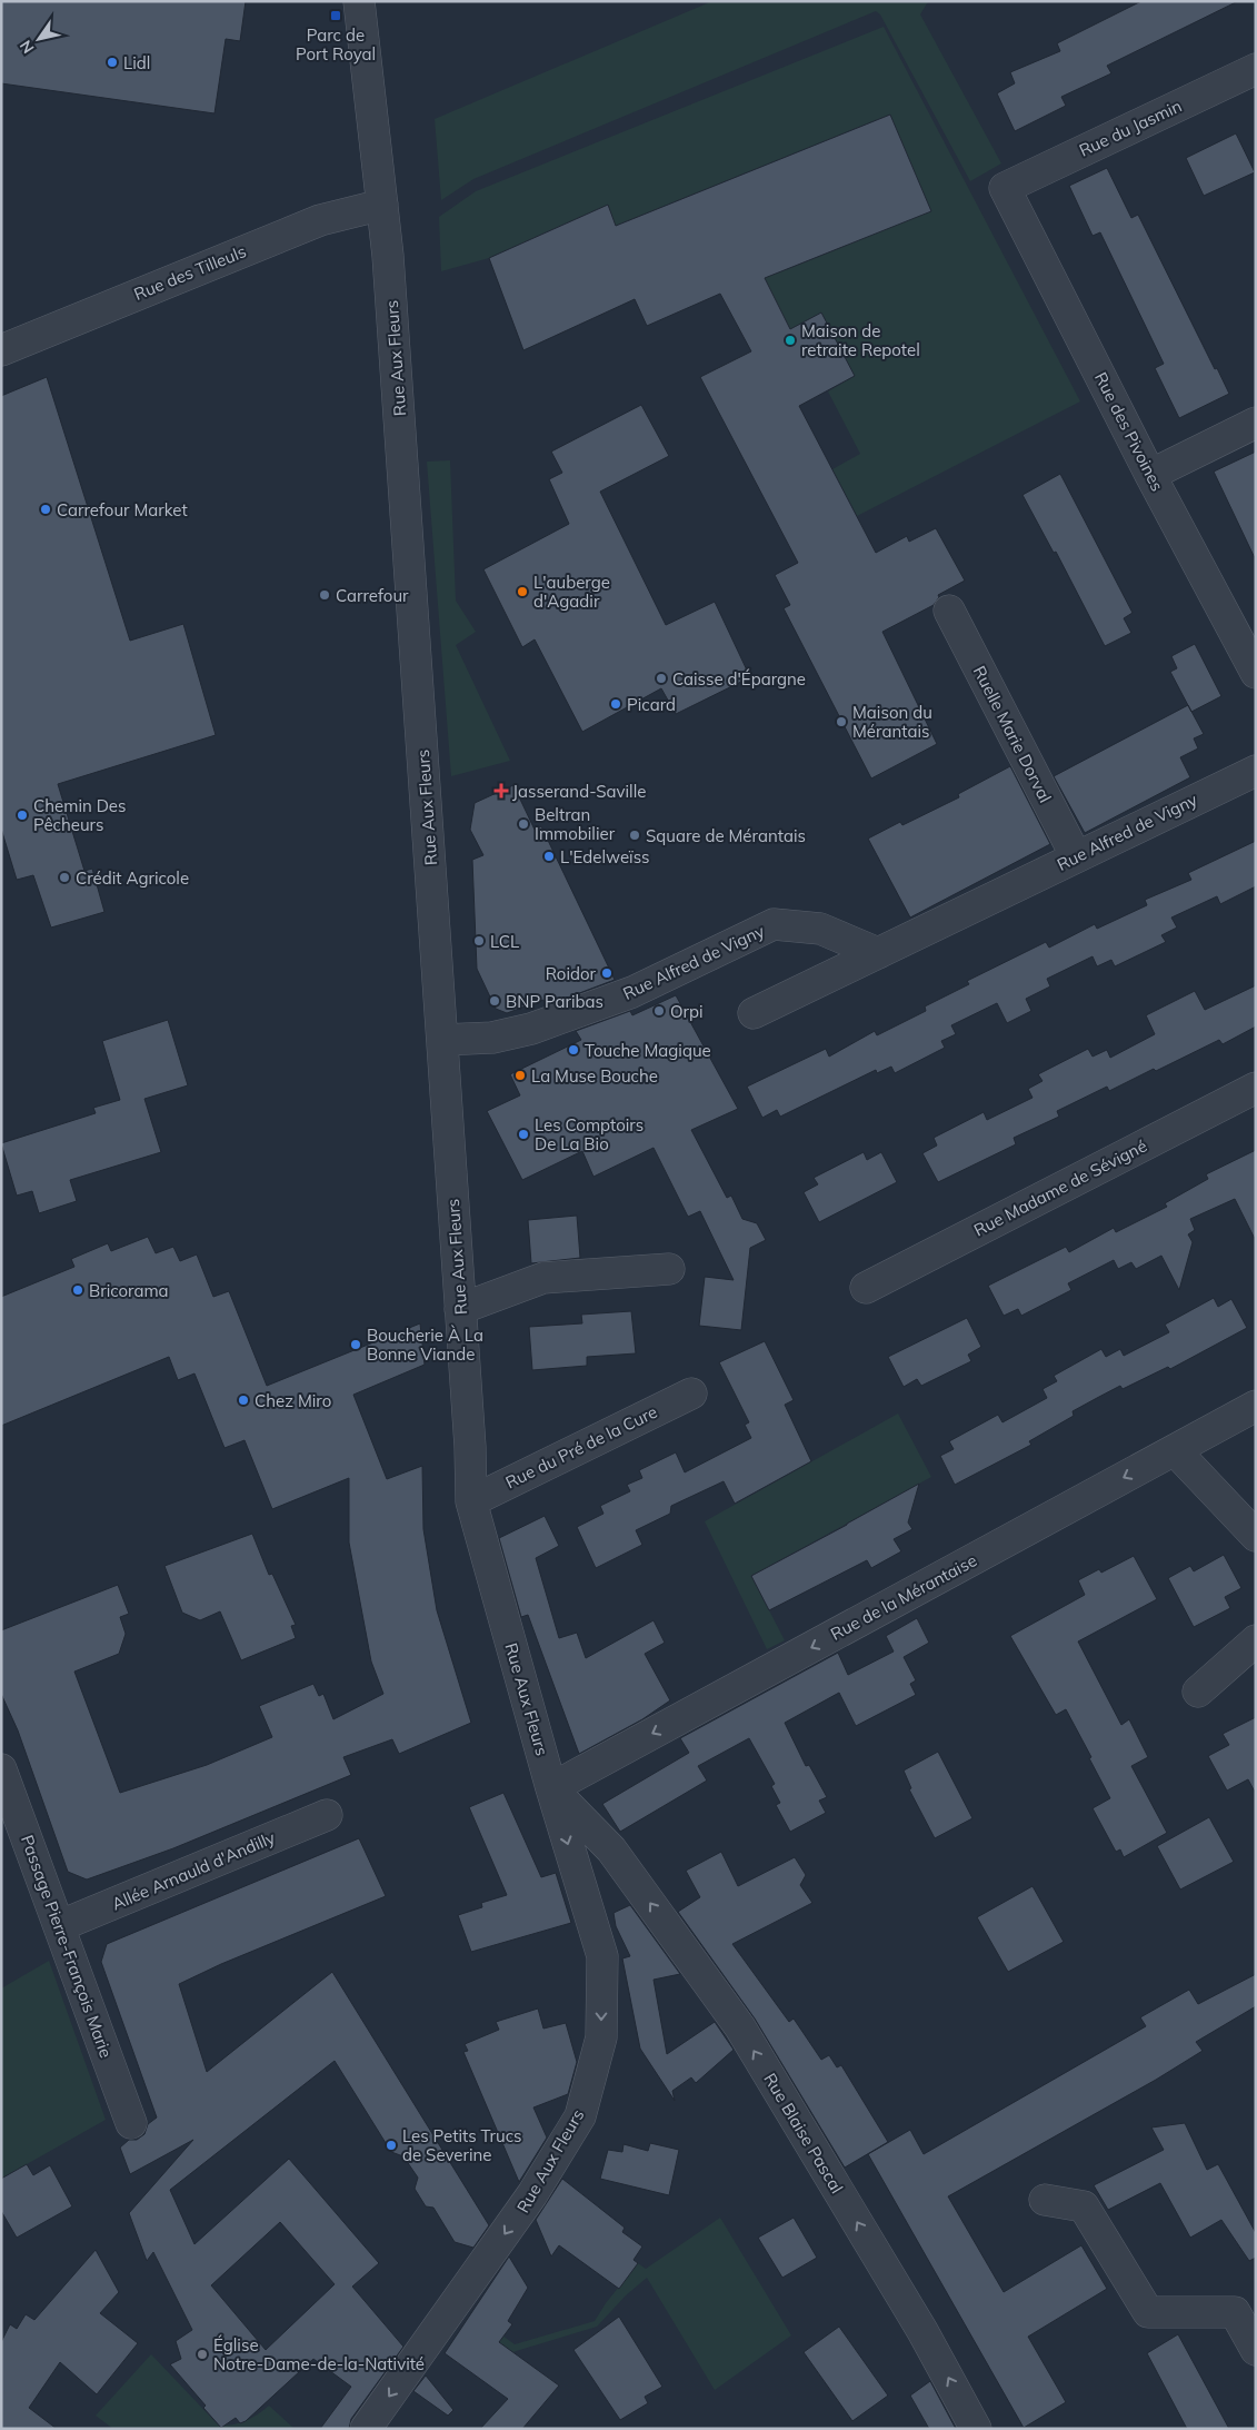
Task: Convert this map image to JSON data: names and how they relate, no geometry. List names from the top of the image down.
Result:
{
  "streets": {
    "street": [
      "Rue du Jasmin",
      "Rue des Tilleuls",
      "Rue Aux Fleurs",
      "Rue des Pivoines",
      "Ruelle Marie Dorval",
      "Rue Alfred de Vigny",
      "Rue Madame de Sévigné",
      "Rue du Pré de la Cure",
      "Rue de la Mérantaise",
      "Allée Arnauld d'Andilly",
      "Passage Pierre-François Marie",
      "Rue Blaise Pascal"
    ]
  },
  "crossings": [
    ["Rue du Jasmin", "Rue des Pivoines"],
    ["Rue des Tilleuls", "Rue Aux Fleurs"],
    ["Rue Aux Fleurs", "Rue Alfred de Vigny"],
    ["Rue Aux Fleurs", "Rue du Pré de la Cure"],
    ["Rue Aux Fleurs", "Rue de la Mérantaise"],
    ["Rue Aux Fleurs", "Rue Blaise Pascal"],
    ["Ruelle Marie Dorval", "Rue Alfred de Vigny"],
    ["Rue de la Mérantaise", "Rue Blaise Pascal"],
    ["Allée Arnauld d'Andilly", "Passage Pierre-François Marie"]
  ],
  "one_way": ["Rue de la Mérantaise", "Rue Blaise Pascal"],
  "places": {
    "transit": ["Parc de Port Royal"],
    "other": [
      "Lidl",
      "Maison de retraite Repotel",
      "Carrefour Market",
      "L'auberge d'Agadir",
      "Carrefour",
      "Caisse d'Épargne",
      "Picard",
      "Maison du Mérantais",
      "Chemin Des Pêcheurs",
      "Beltran Immobilier",
      "Square de Mérantais",
      "L'Edelweïss",
      "Crédit Agricole",
      "LCL",
      "Roidor",
      "BNP Paribas",
      "Orpi",
      "Touche Magique",
      "La Muse Bouche",
      "Les Comptoirs De La Bio",
      "Bricorama",
      "Boucherie À La Bonne Viande",
      "Chez Miro",
      "Les Petits Trucs de Severine",
      "Église Notre-Dame-de-la-Nativité"
    ],
    "health": ["Jasserand-Saville"]
  },
  "north": "bottom left"
}
